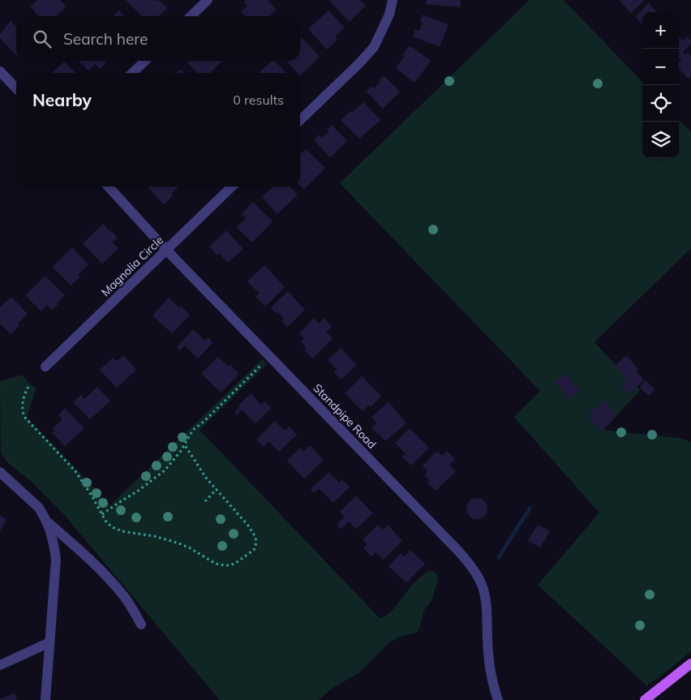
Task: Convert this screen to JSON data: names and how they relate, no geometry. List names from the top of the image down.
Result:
{
  "streets": {
    "street": ["Magnolia Circle", "Standpipe Road"]
  },
  "crossings": [
    ["Magnolia Circle", "Standpipe Road"]
  ],
  "page": {
    "map_buttons": ["+", "−"],
    "search": "Search here",
    "heading": ["Nearby", "0 results"]
  }
}
